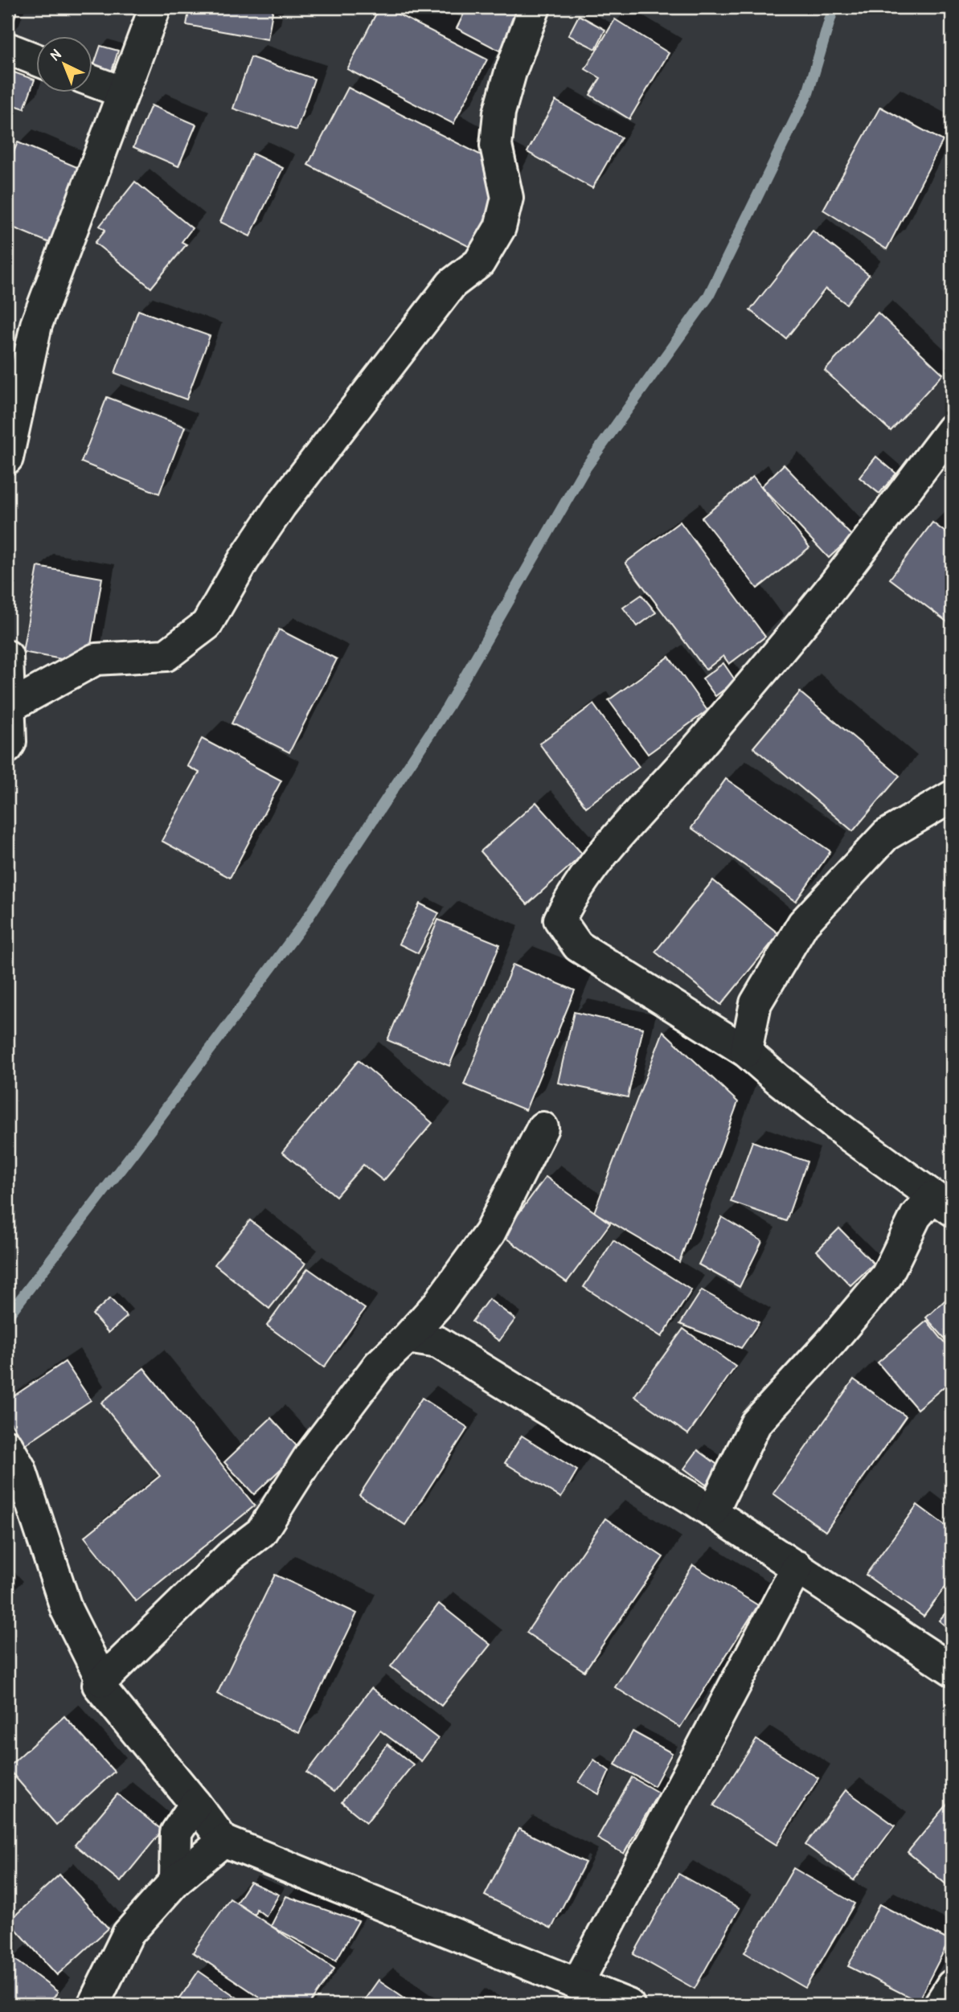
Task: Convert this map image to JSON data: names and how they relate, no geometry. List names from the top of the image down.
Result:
{
  "north": "top left"
}
